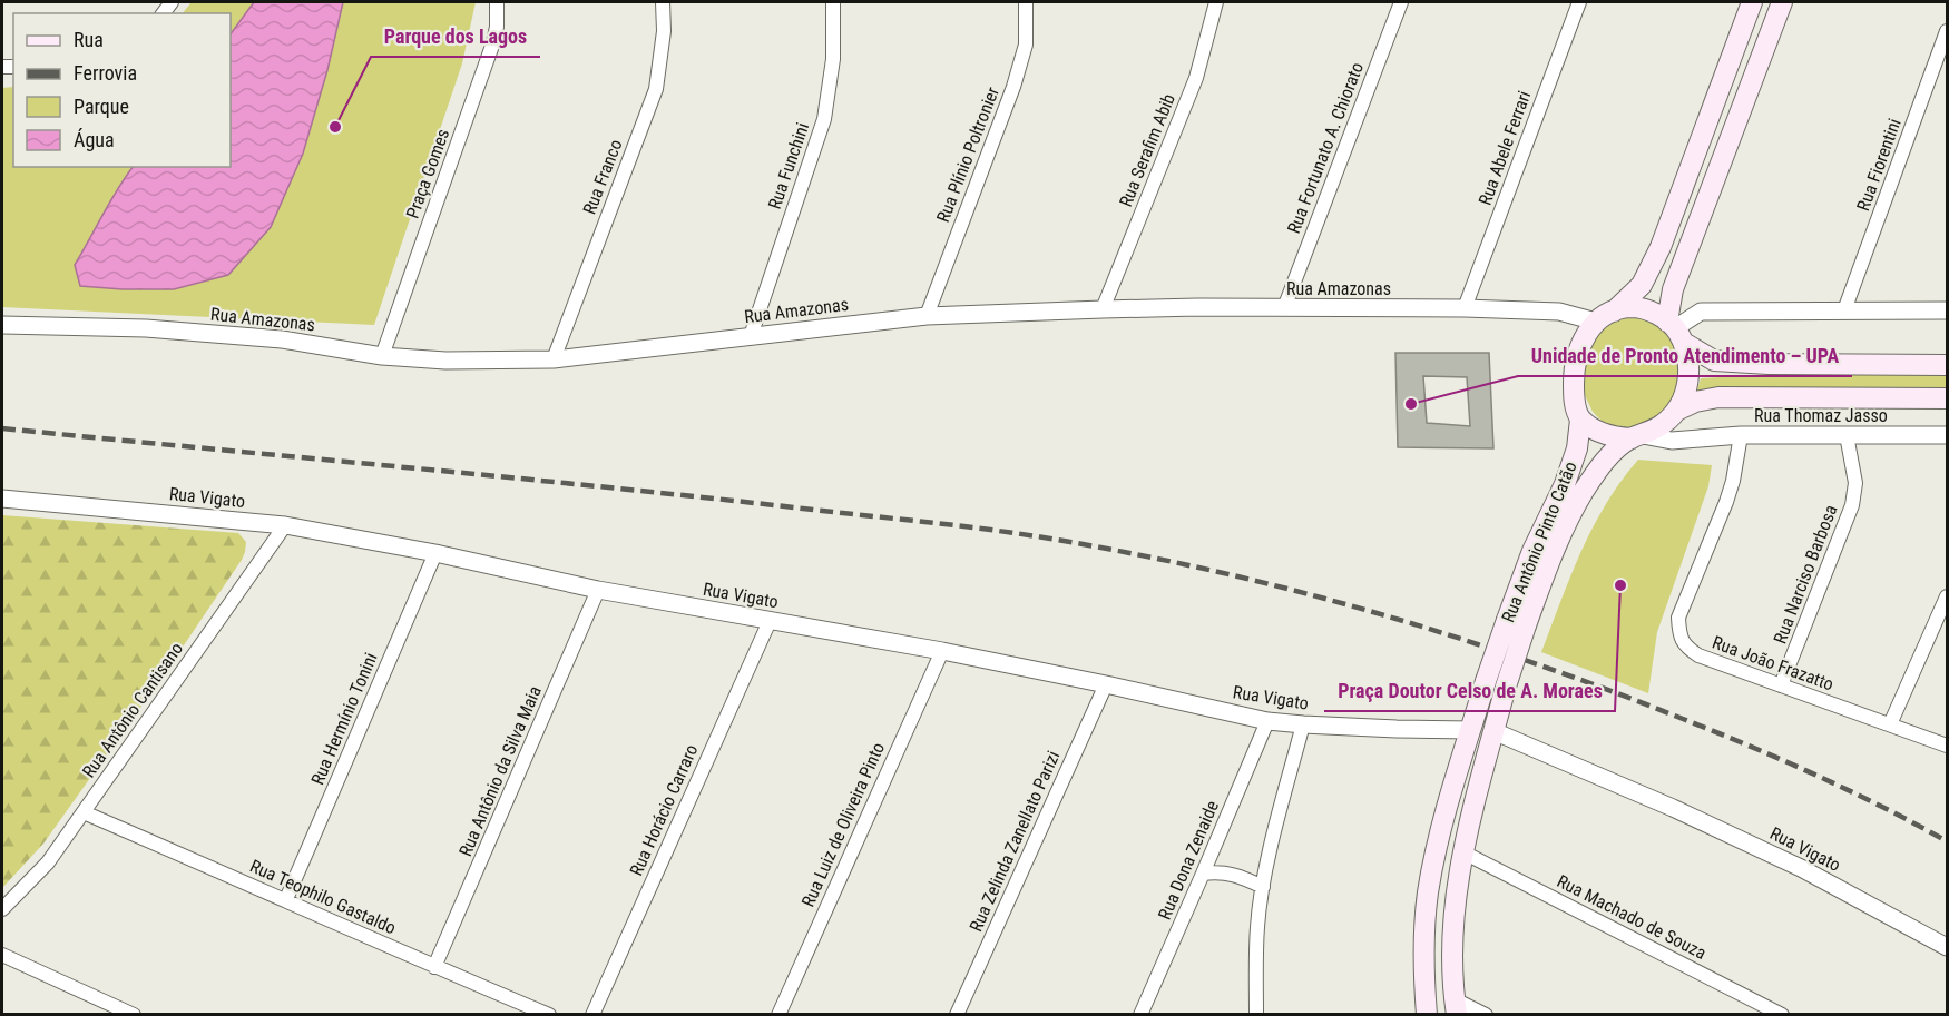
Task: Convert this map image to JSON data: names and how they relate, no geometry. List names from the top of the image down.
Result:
{
  "streets": {
    "main road": ["Rua Antônio Pinto Catão"],
    "street": [
      "Rua Fortunato A. Chiorato",
      "Rua Abele Ferrari",
      "Rua Serafim Abib",
      "Rua Plínio Poltronier",
      "Rua Fiorentini",
      "Rua Funchini",
      "Praça Gomes",
      "Rua Franco",
      "Rua Amazonas",
      "Rua Thomaz Jasso",
      "Rua Vigato",
      "Rua Narciso Barbosa",
      "Rua João Frazatto",
      "Rua Antônio Cantisano",
      "Rua Hermínio Tonini",
      "Rua Antônio da Silva Maia",
      "Rua Horácio Carraro",
      "Rua Luiz de Oliveira Pinto",
      "Rua Zelinda Zanellato Parizi",
      "Rua Dona Zenaide",
      "Rua Teophilo Gastaldo",
      "Rua Machado de Souza"
    ]
  },
  "crossings": [
    ["Rua Fortunato A. Chiorato", "Rua Amazonas"],
    ["Rua Abele Ferrari", "Rua Amazonas"],
    ["Rua Serafim Abib", "Rua Amazonas"],
    ["Rua Plínio Poltronier", "Rua Amazonas"],
    ["Rua Funchini", "Rua Amazonas"],
    ["Praça Gomes", "Rua Amazonas"],
    ["Rua Franco", "Rua Amazonas"],
    ["Rua Amazonas", "Rua Thomaz Jasso"],
    ["Rua Amazonas", "Rua Antônio Pinto Catão"],
    ["Rua Thomaz Jasso", "Rua Antônio Pinto Catão"],
    ["Rua Thomaz Jasso", "Rua Narciso Barbosa"],
    ["Rua Thomaz Jasso", "Rua João Frazatto"],
    ["Rua Vigato", "Rua Antônio Pinto Catão"],
    ["Rua Vigato", "Rua Antônio Cantisano"],
    ["Rua Vigato", "Rua Hermínio Tonini"],
    ["Rua Vigato", "Rua Antônio da Silva Maia"],
    ["Rua Vigato", "Rua Horácio Carraro"],
    ["Rua Vigato", "Rua Luiz de Oliveira Pinto"],
    ["Rua Vigato", "Rua Zelinda Zanellato Parizi"],
    ["Rua Vigato", "Rua Dona Zenaide"],
    ["Rua Antônio Pinto Catão", "Rua Machado de Souza"],
    ["Rua Narciso Barbosa", "Rua João Frazatto"],
    ["Rua Antônio Cantisano", "Rua Teophilo Gastaldo"],
    ["Rua Hermínio Tonini", "Rua Teophilo Gastaldo"],
    ["Rua Antônio da Silva Maia", "Rua Teophilo Gastaldo"]
  ],
  "places": ["Parque dos Lagos", "Unidade de Pronto Atendimento – UPA", "Praça Doutor Celso de A. Moraes"],
  "legend": [
    "Rua",
    "Ferrovia",
    "Parque",
    "Água"
  ]
}
